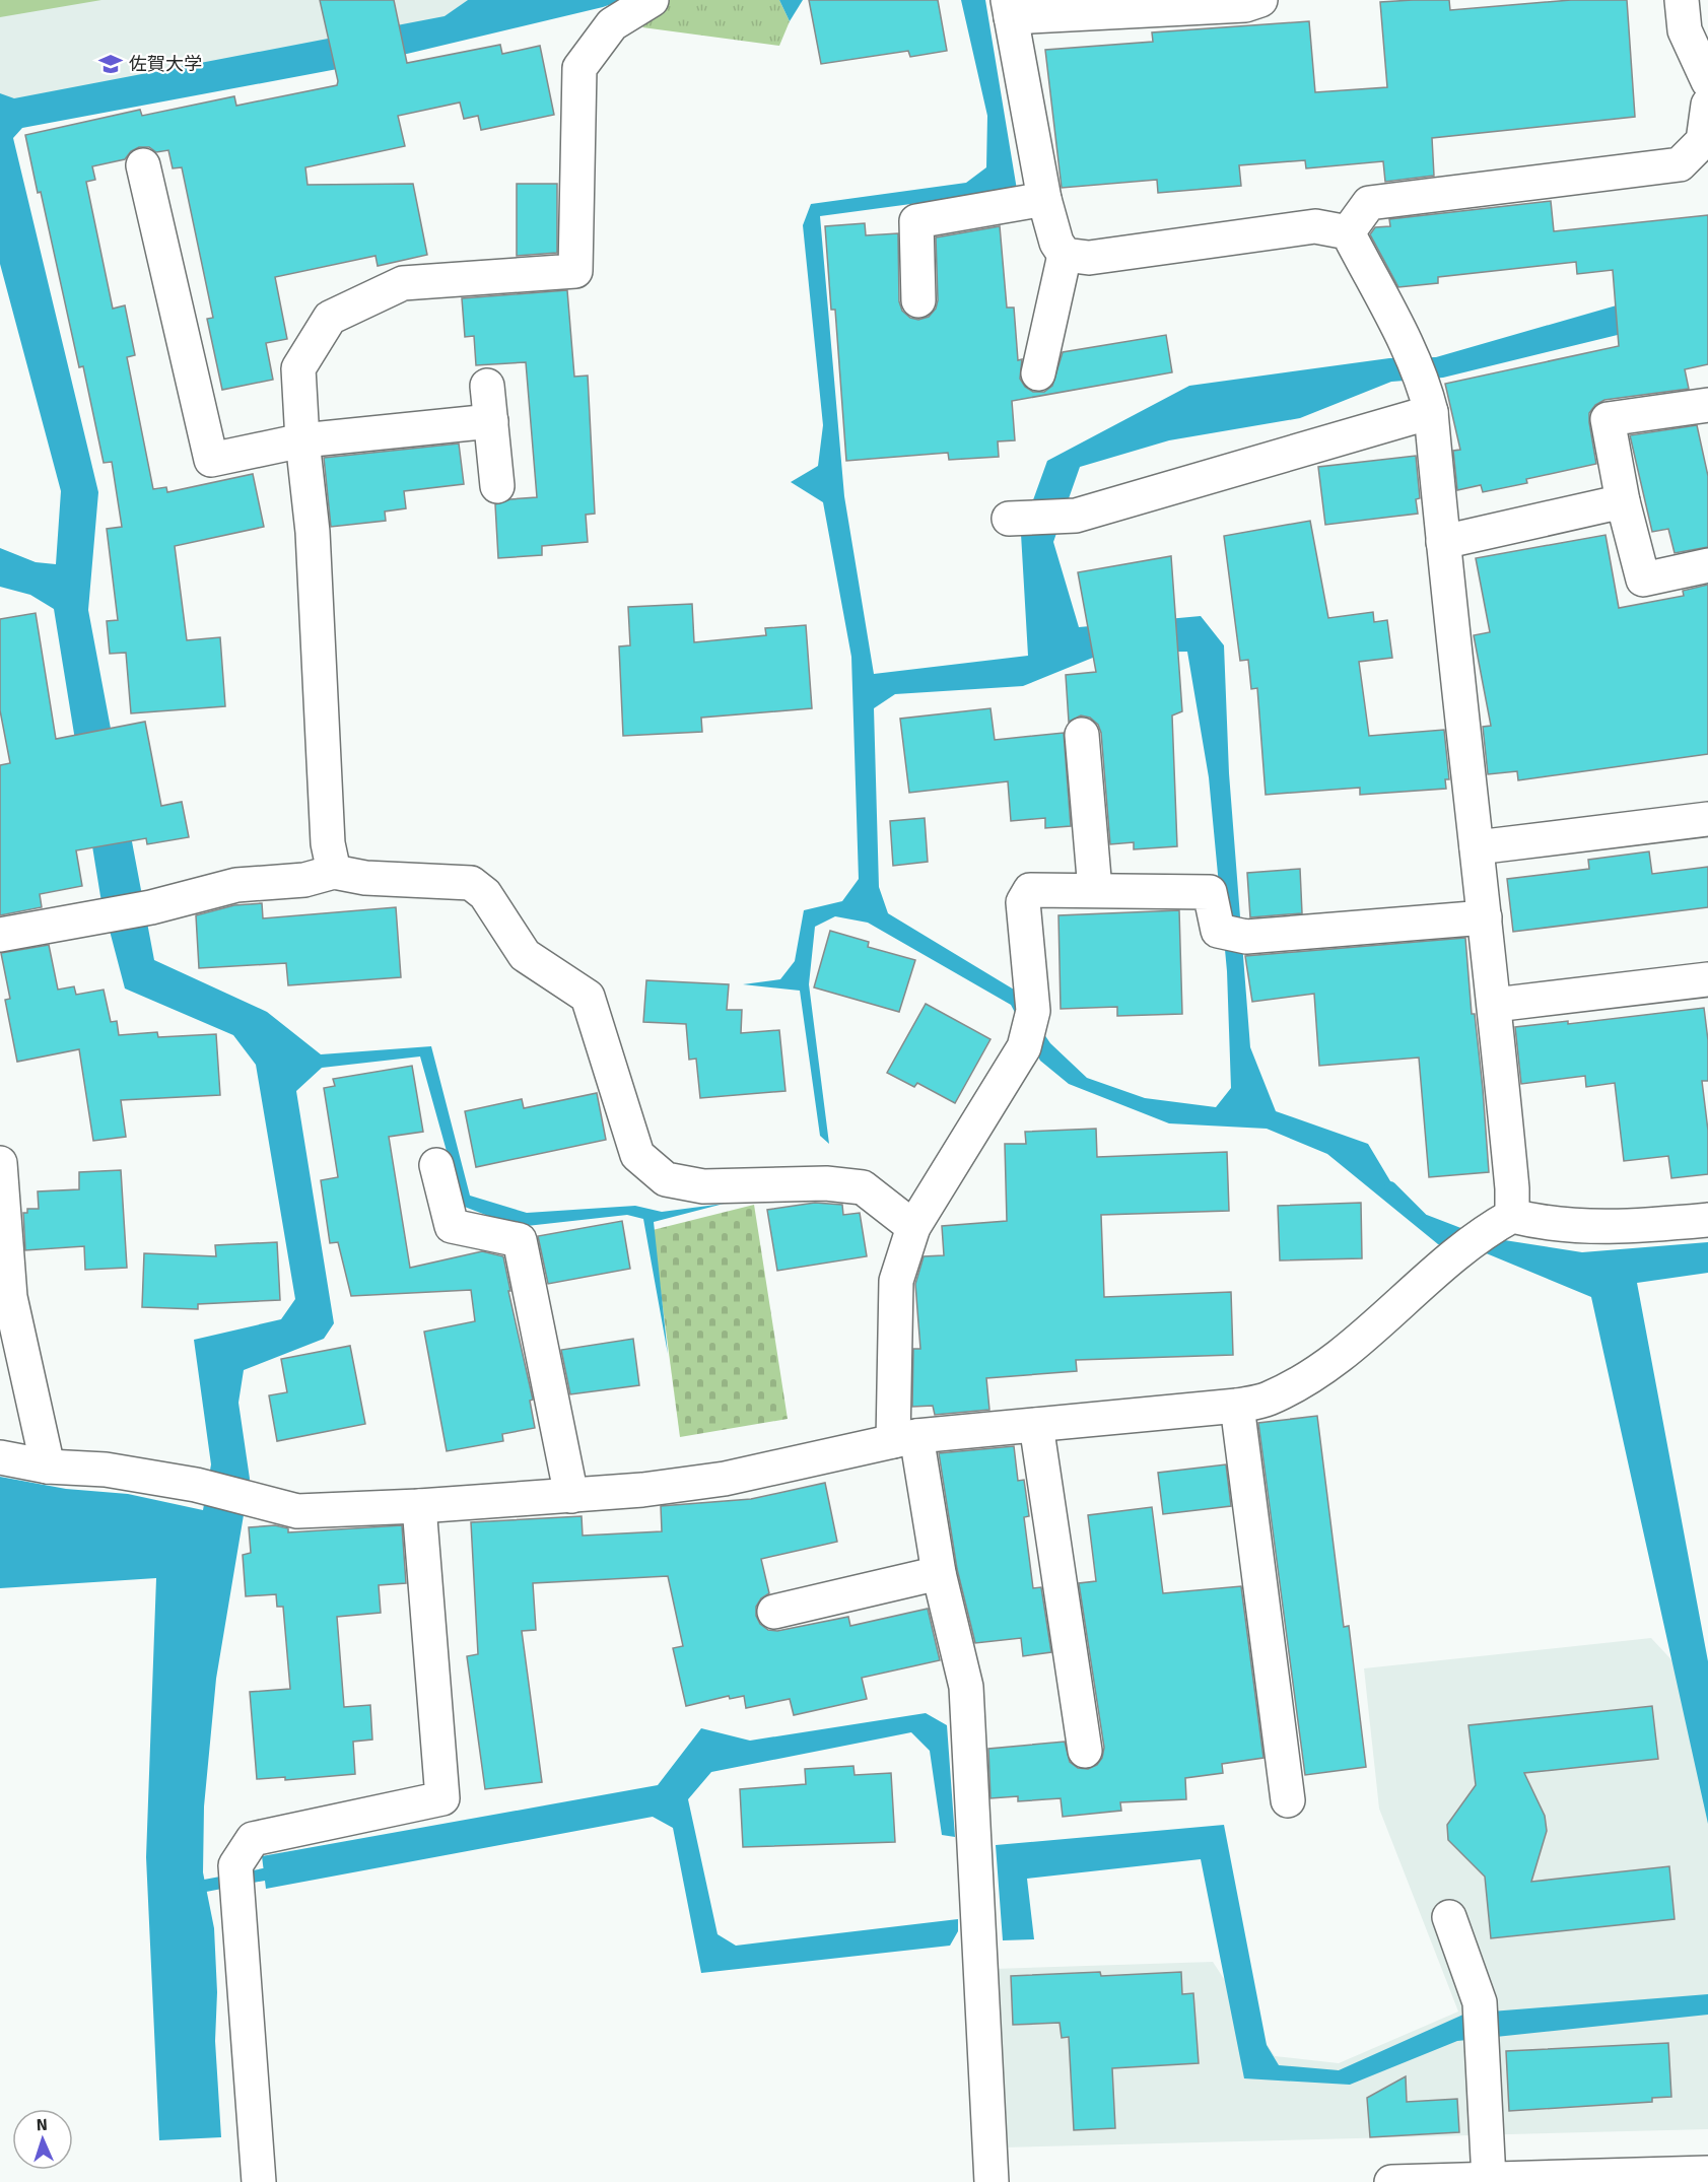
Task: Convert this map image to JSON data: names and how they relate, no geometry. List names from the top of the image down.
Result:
{
  "places": {
    "school or university": ["佐賀大学"]
  },
  "north": "top"
}
